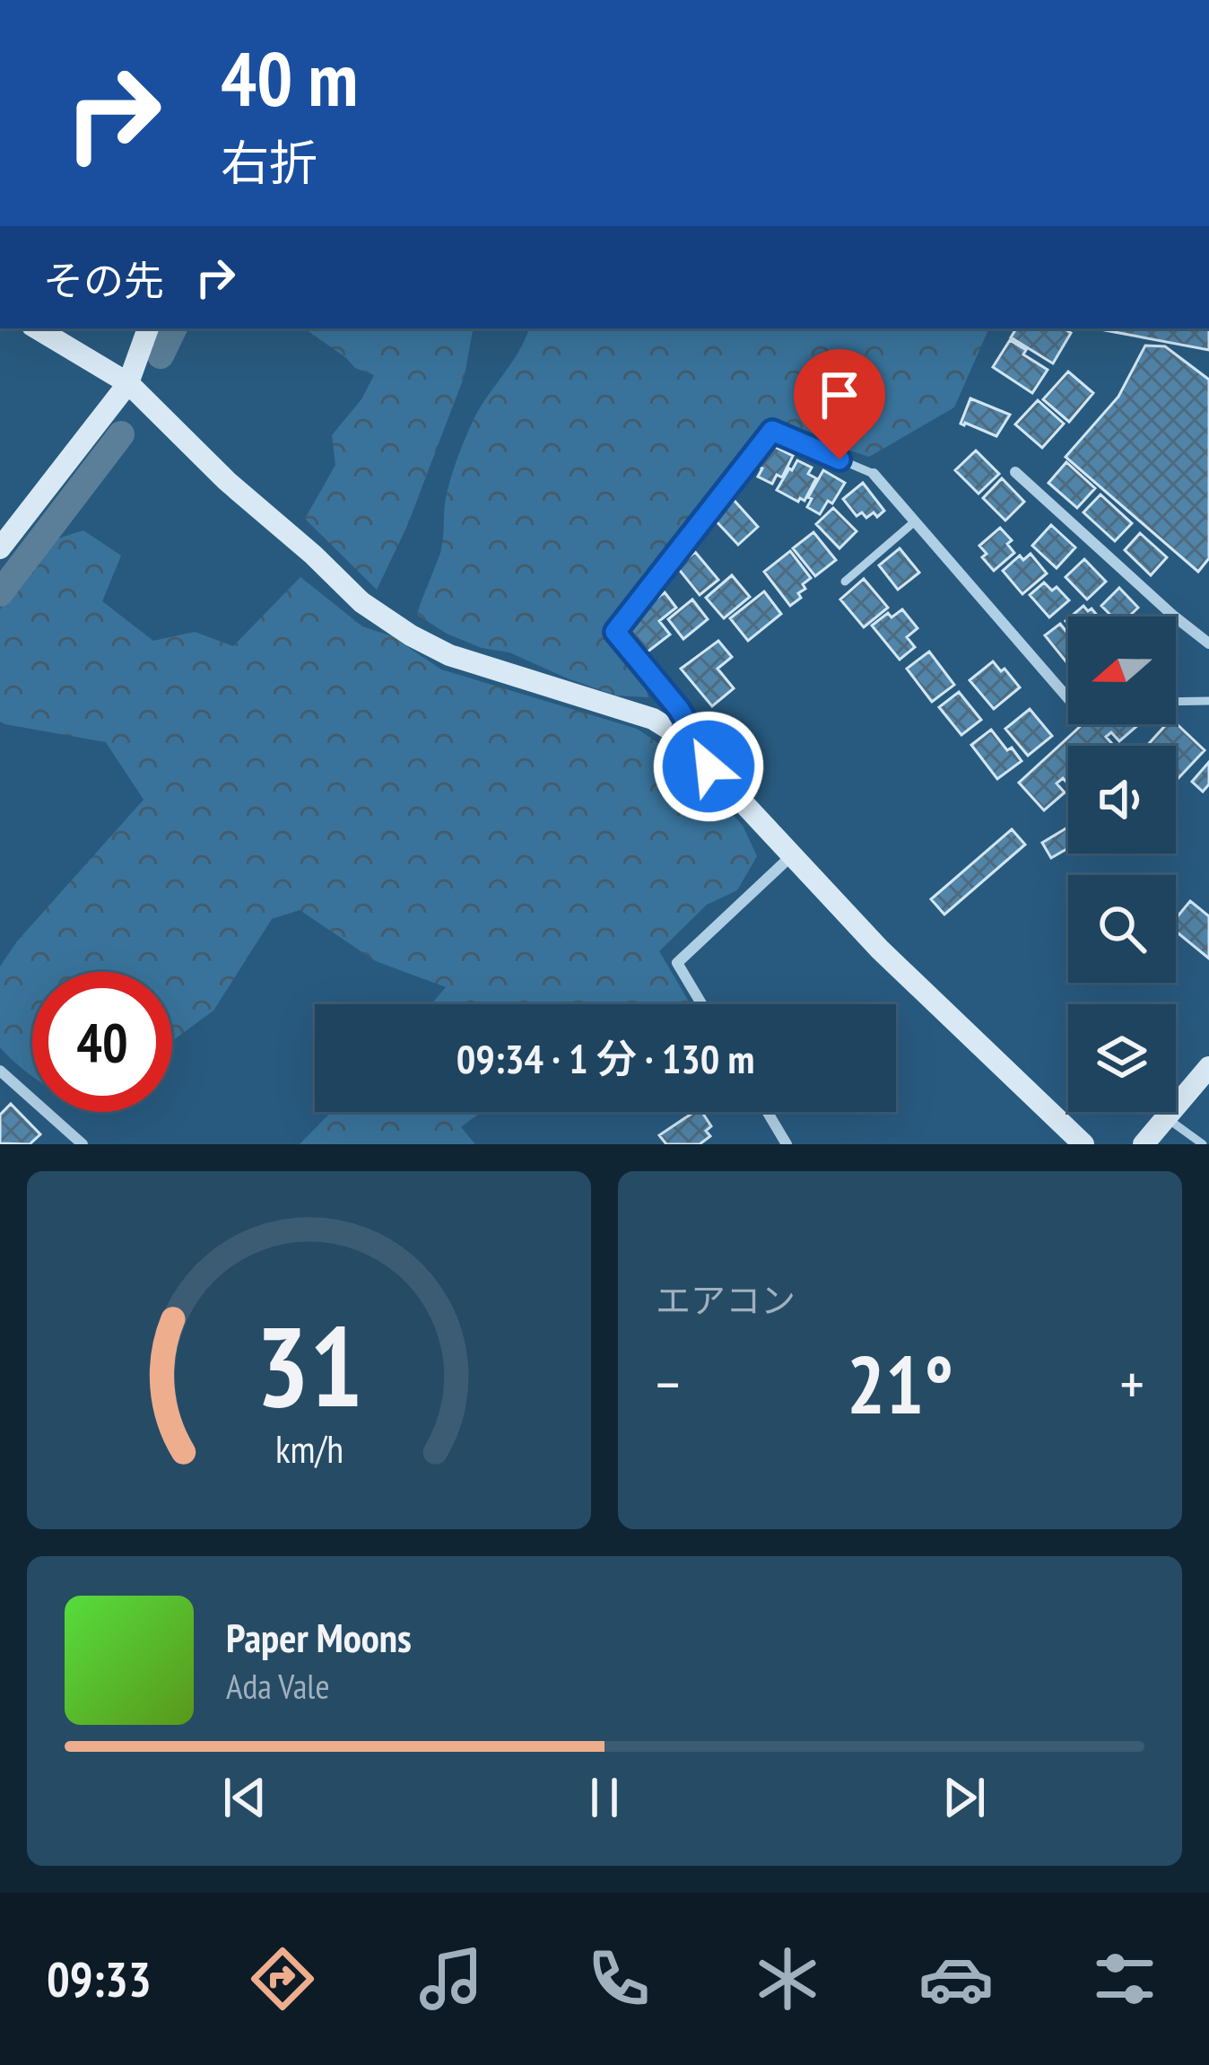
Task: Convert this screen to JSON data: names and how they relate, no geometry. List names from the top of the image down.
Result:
{
  "north": "left",
  "page": {
    "turn": ["40 m", "右折"],
    "then": "その先",
    "limit": "40",
    "trip": "09:34 · 1 分 · 130 m",
    "tile": "エアコン",
    "heat": ["−", "21°", "+"],
    "song": ["Paper Moons", "Ada Vale"],
    "tabs": "09:33",
    "gauge": ["31", "km/h"]
  }
}
